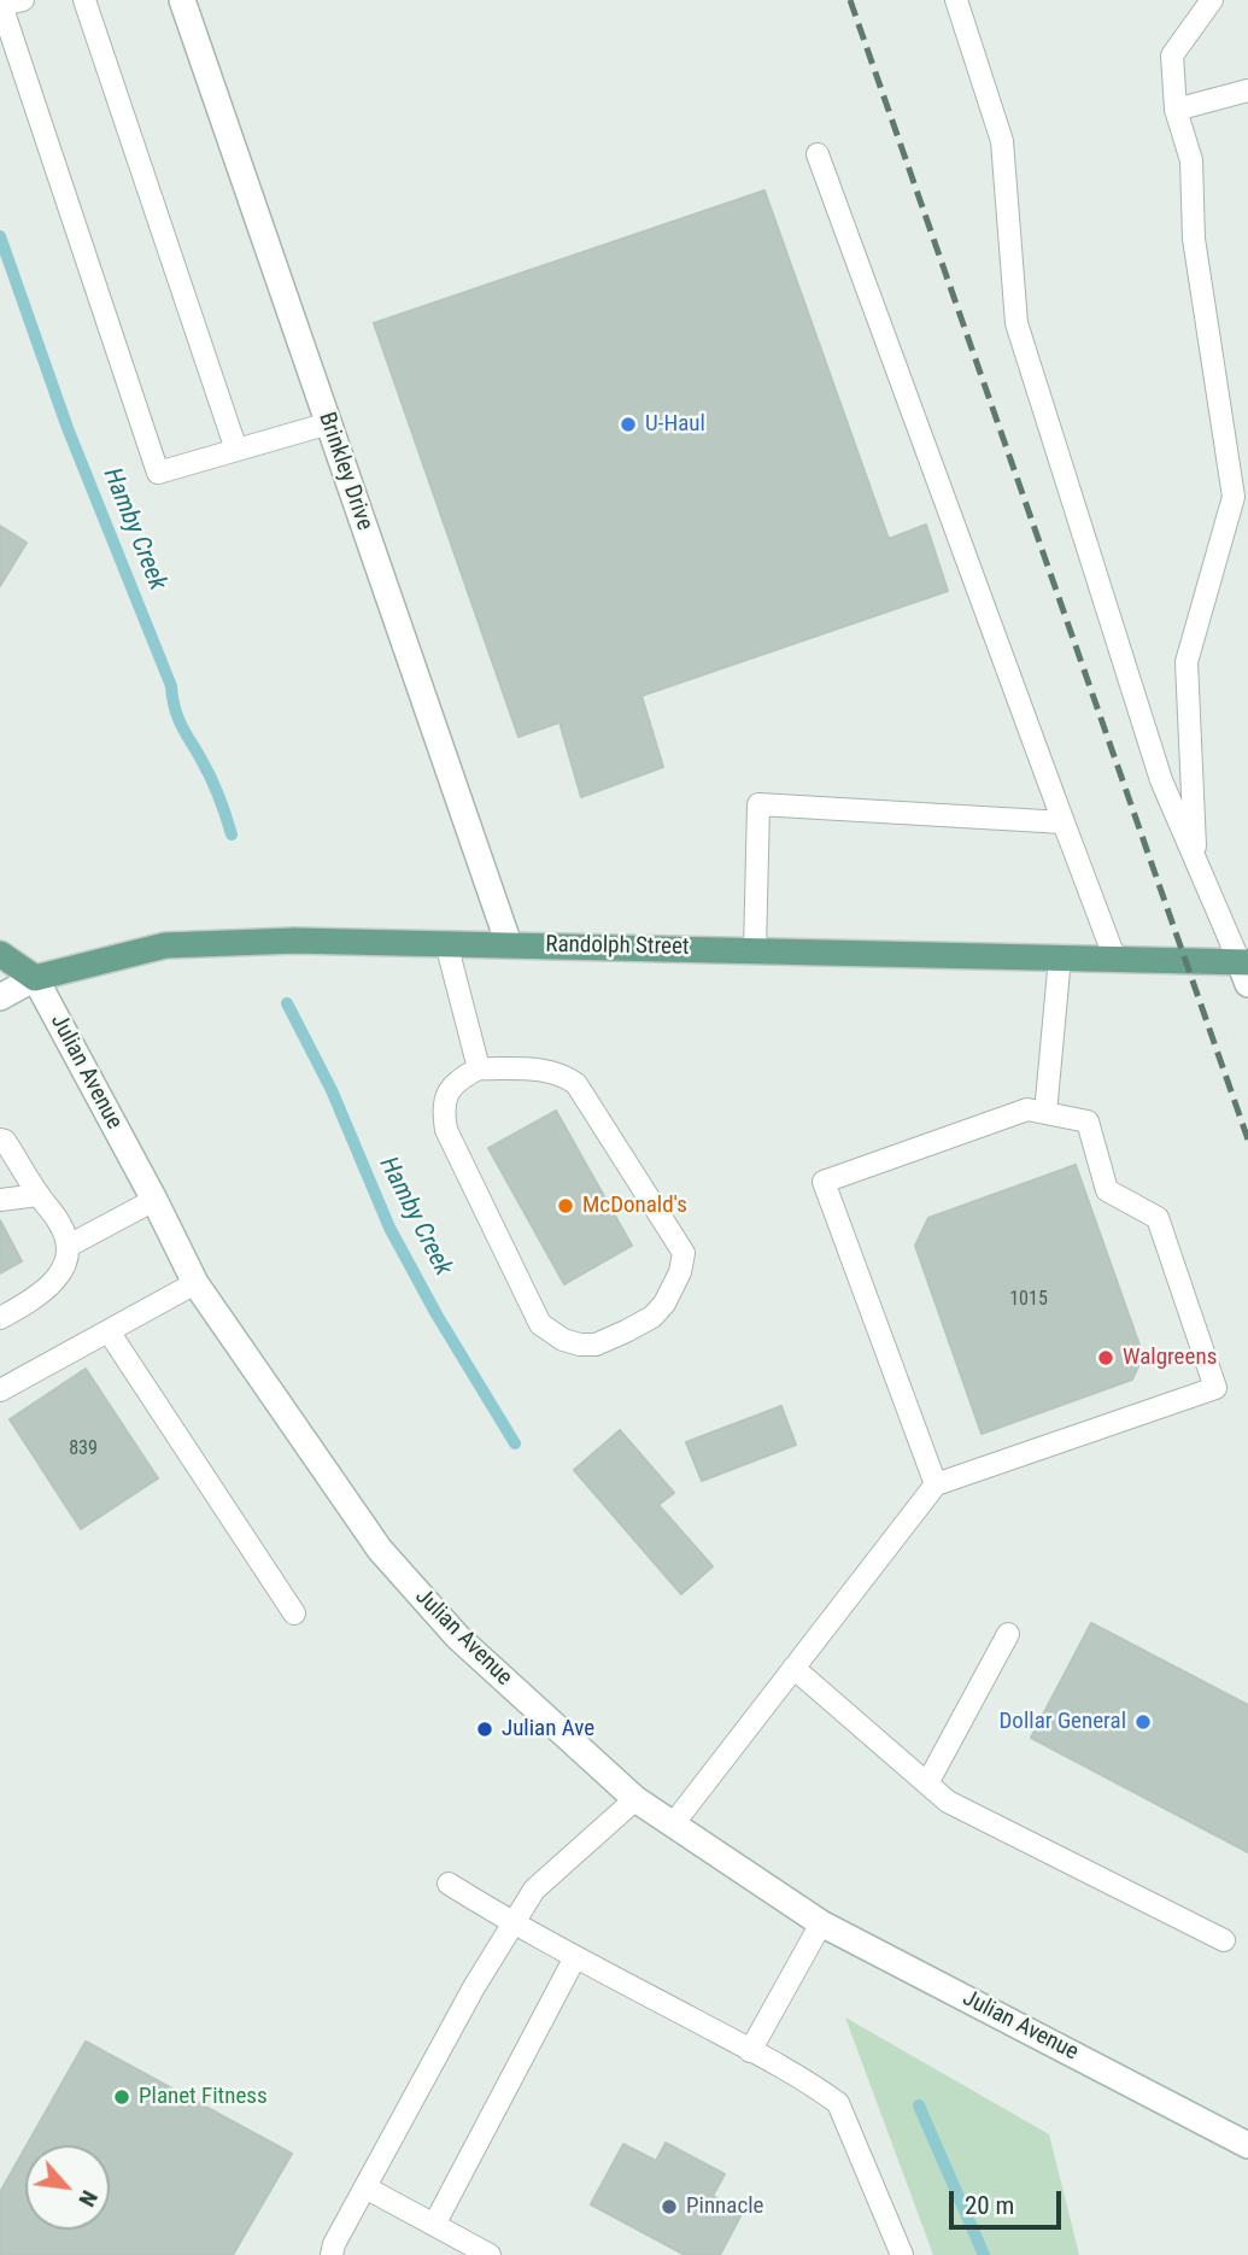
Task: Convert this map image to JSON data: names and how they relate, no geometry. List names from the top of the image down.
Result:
{
  "streets": {
    "main road": ["Randolph Street"],
    "street": ["Brinkley Drive", "Julian Avenue"]
  },
  "crossings": [
    ["Brinkley Drive", "Randolph Street"],
    ["Randolph Street", "Julian Avenue"]
  ],
  "water": ["Hamby Creek"],
  "places": [
    "U-Haul",
    "McDonald's",
    "Walgreens",
    "Dollar General",
    "Julian Ave",
    "Planet Fitness",
    "Pinnacle"
  ],
  "house_numbers": ["1015", "839"],
  "scale_bar": "20 m",
  "north": "bottom right"
}
